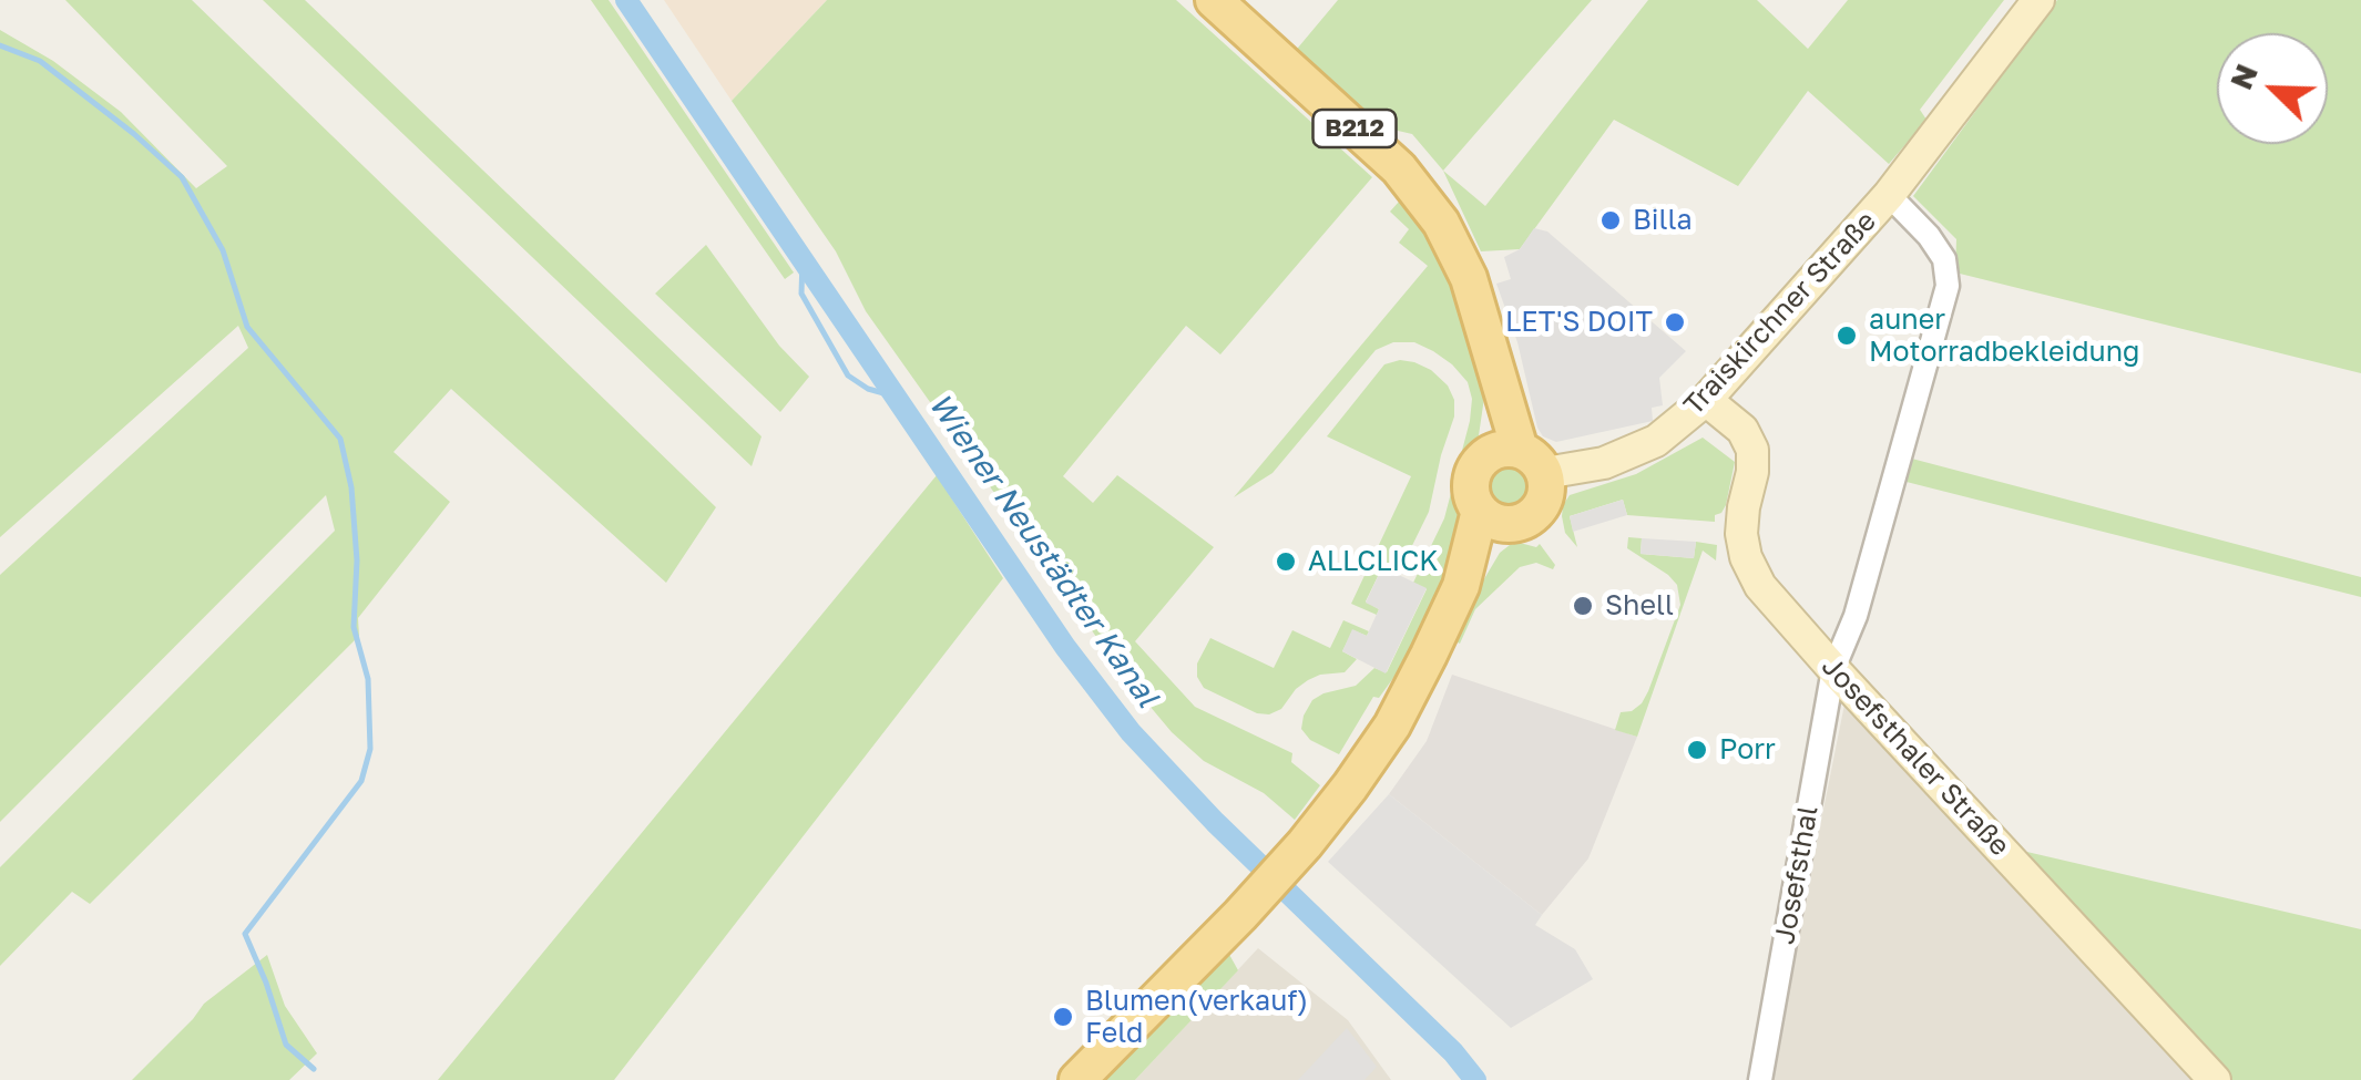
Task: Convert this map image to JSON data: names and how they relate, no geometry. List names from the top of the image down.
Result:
{
  "streets": {
    "main road": ["B212"],
    "street": ["Traiskirchner Straße", "Josefsthaler Straße", "Josefsthal"]
  },
  "crossings": [
    ["B212", "Traiskirchner Straße"],
    ["Traiskirchner Straße", "Josefsthaler Straße"],
    ["Traiskirchner Straße", "Josefsthal"],
    ["Josefsthaler Straße", "Josefsthal"]
  ],
  "water": ["Wiener Neustädter Kanal"],
  "places": [
    "Billa",
    "LET'S DOIT",
    "auner Motorradbekleidung",
    "ALLCLICK",
    "Shell",
    "Porr",
    "Blumen(verkauf) Feld"
  ],
  "north": "top left"
}
